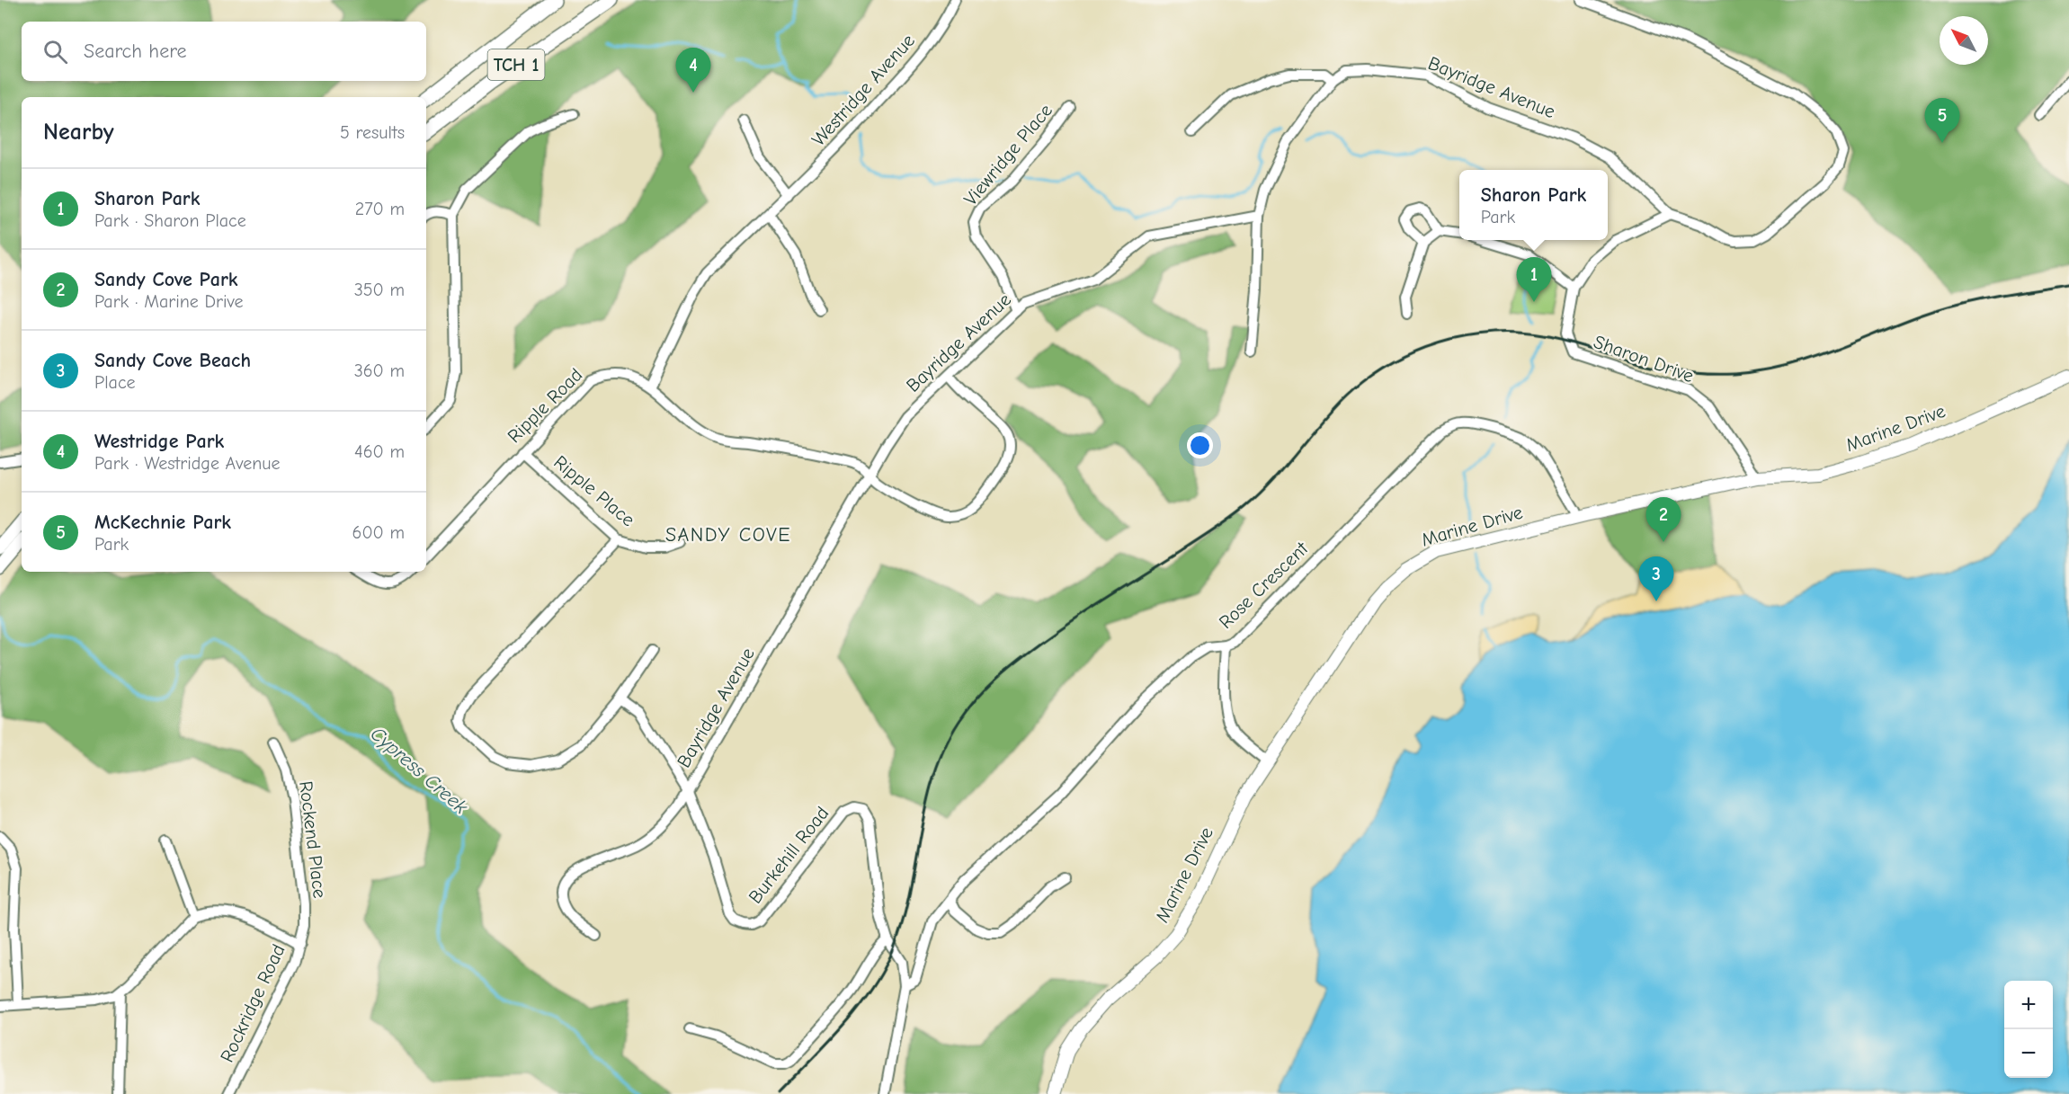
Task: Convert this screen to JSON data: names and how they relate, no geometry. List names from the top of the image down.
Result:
{
  "streets": {
    "highway": ["TCH 1"],
    "main road": ["Marine Drive"],
    "street": [
      "Bayridge Avenue",
      "Westridge Avenue",
      "Viewridge Place",
      "Sharon Drive",
      "Ripple Road",
      "Ripple Place",
      "Rose Crescent",
      "Rockend Place",
      "Burkehill Road",
      "Rockridge Road"
    ]
  },
  "crossings": [
    ["Bayridge Avenue", "Viewridge Place"],
    ["Bayridge Avenue", "Sharon Drive"],
    ["Bayridge Avenue", "Ripple Road"],
    ["Bayridge Avenue", "Burkehill Road"],
    ["Westridge Avenue", "Ripple Road"],
    ["Sharon Drive", "Marine Drive"],
    ["Ripple Road", "Ripple Place"],
    ["Marine Drive", "Rose Crescent"],
    ["Rose Crescent", "Burkehill Road"],
    ["Rockend Place", "Rockridge Road"]
  ],
  "districts": ["SANDY COVE"],
  "water": ["Cypress Creek"],
  "north": "top left",
  "page": {
    "search": "Search here",
    "pins": [
      "4",
      "5",
      "1",
      "2",
      "3"
    ],
    "heading": ["Nearby", "5 results"],
    "list": [
      {
        "mark": "1",
        "name": "Sharon Park",
        "note": "Park · Sharon Place",
        "value": "270 m"
      },
      {
        "mark": "2",
        "name": "Sandy Cove Park",
        "note": "Park · Marine Drive",
        "value": "350 m"
      },
      {
        "mark": "3",
        "name": "Sandy Cove Beach",
        "note": "Place",
        "value": "360 m"
      },
      {
        "mark": "4",
        "name": "Westridge Park",
        "note": "Park · Westridge Avenue",
        "value": "460 m"
      },
      {
        "mark": "5",
        "name": "McKechnie Park",
        "note": "Park",
        "value": "600 m"
      }
    ],
    "popup": ["Sharon Park", "Park"],
    "map_buttons": ["+", "−"]
  }
}
